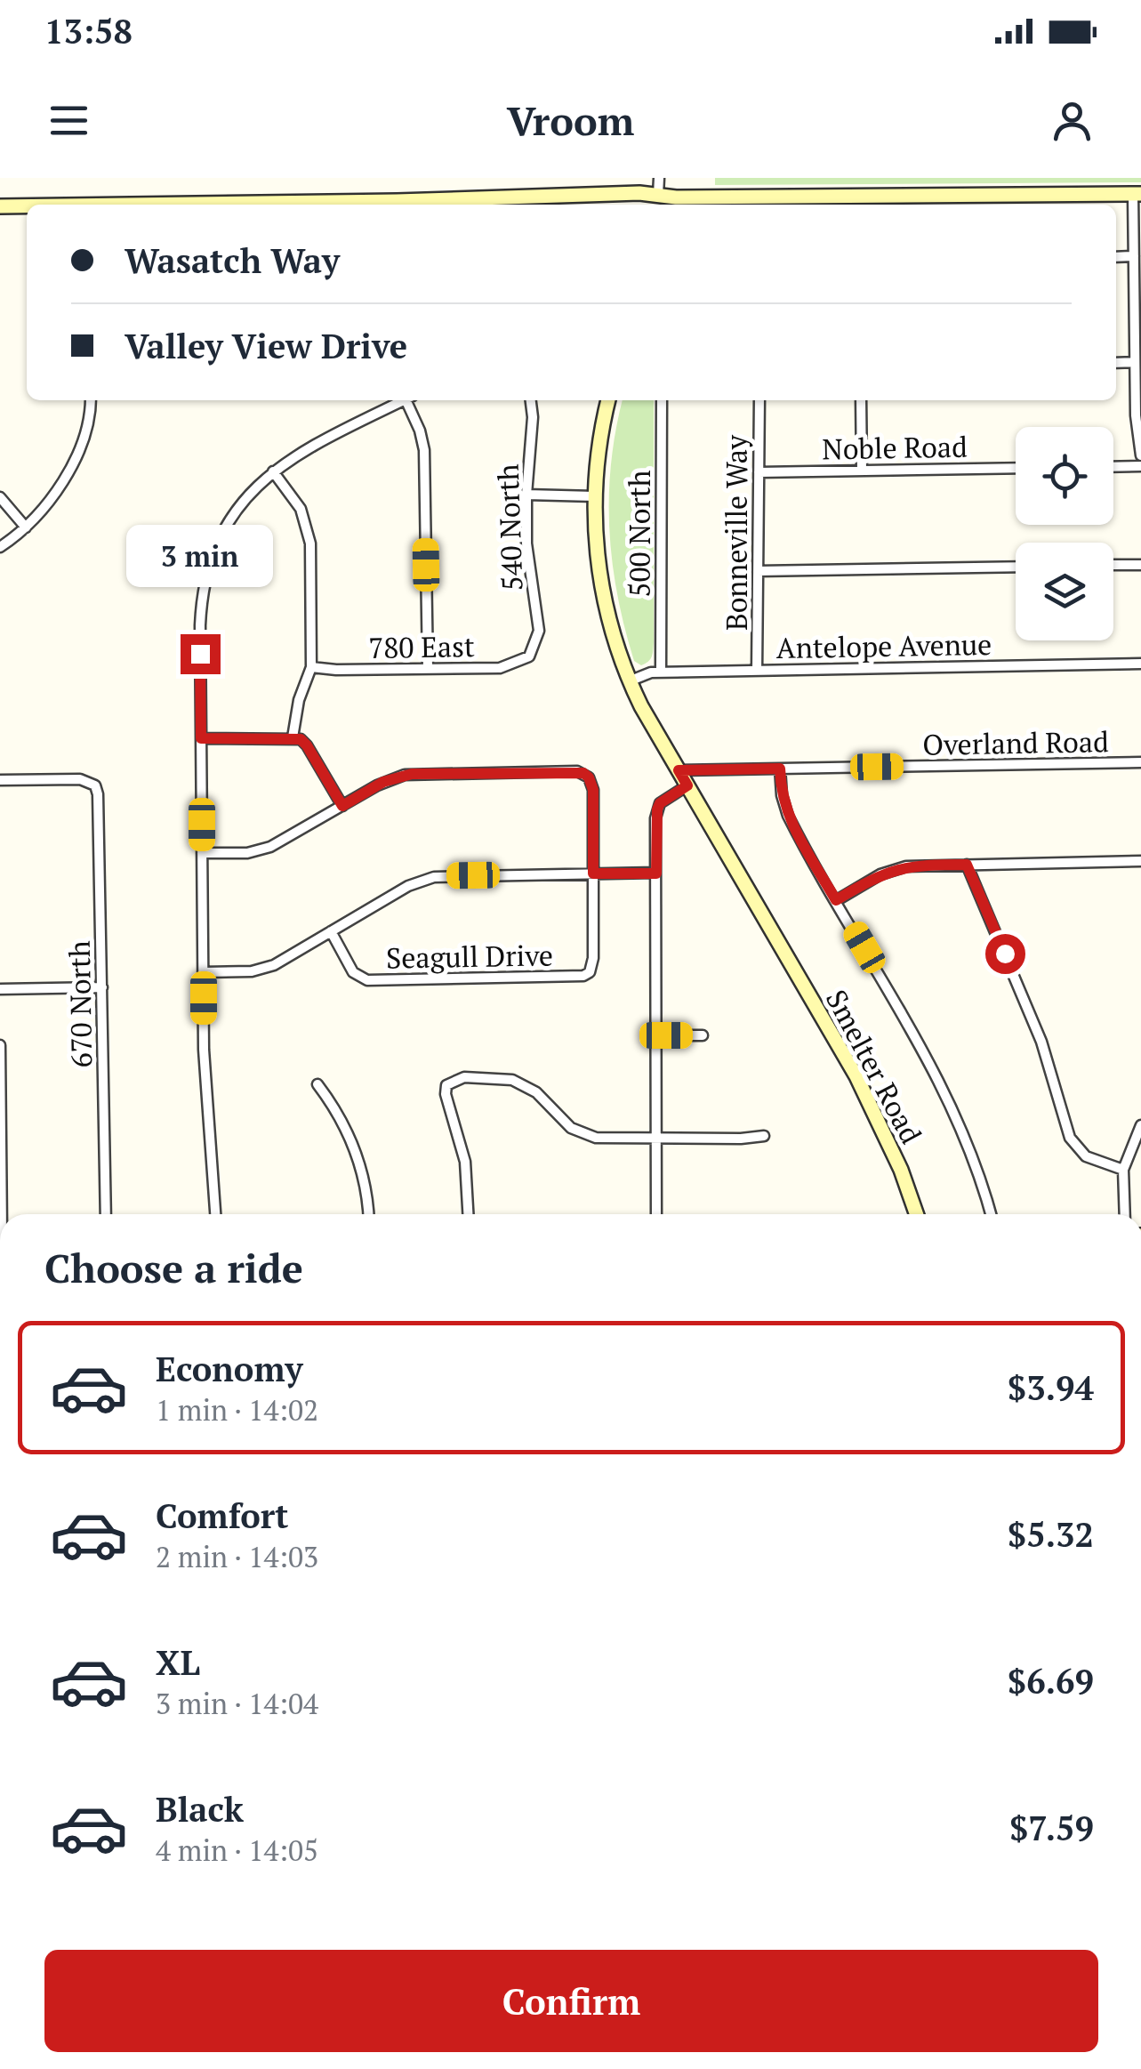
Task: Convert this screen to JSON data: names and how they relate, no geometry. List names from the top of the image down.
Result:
{
  "streets": {
    "street": [
      "Noble Road",
      "540 North",
      "Bonneville Way",
      "500 North",
      "Antelope Avenue",
      "780 East",
      "Overland Road",
      "Seagull Drive",
      "670 North",
      "Smelter Road"
    ]
  },
  "crossings": [
    ["Noble Road", "Bonneville Way"],
    ["540 North", "780 East"],
    ["Bonneville Way", "Antelope Avenue"],
    ["500 North", "Antelope Avenue"],
    ["Antelope Avenue", "Smelter Road"],
    ["Overland Road", "Smelter Road"]
  ],
  "page": {
    "status": "13:58",
    "header": "Vroom",
    "banner": ["Wasatch Way", "Valley View Drive"],
    "bubble": "3 min",
    "heading": "Choose a ride",
    "list": [
      {
        "name": "Economy",
        "note": "1 min · 14:02",
        "value": "$3.94"
      },
      {
        "name": "Comfort",
        "note": "2 min · 14:03",
        "value": "$5.32"
      },
      {
        "name": "XL",
        "note": "3 min · 14:04",
        "value": "$6.69"
      },
      {
        "name": "Black",
        "note": "4 min · 14:05",
        "value": "$7.59"
      }
    ],
    "buttons": "Confirm"
  }
}
